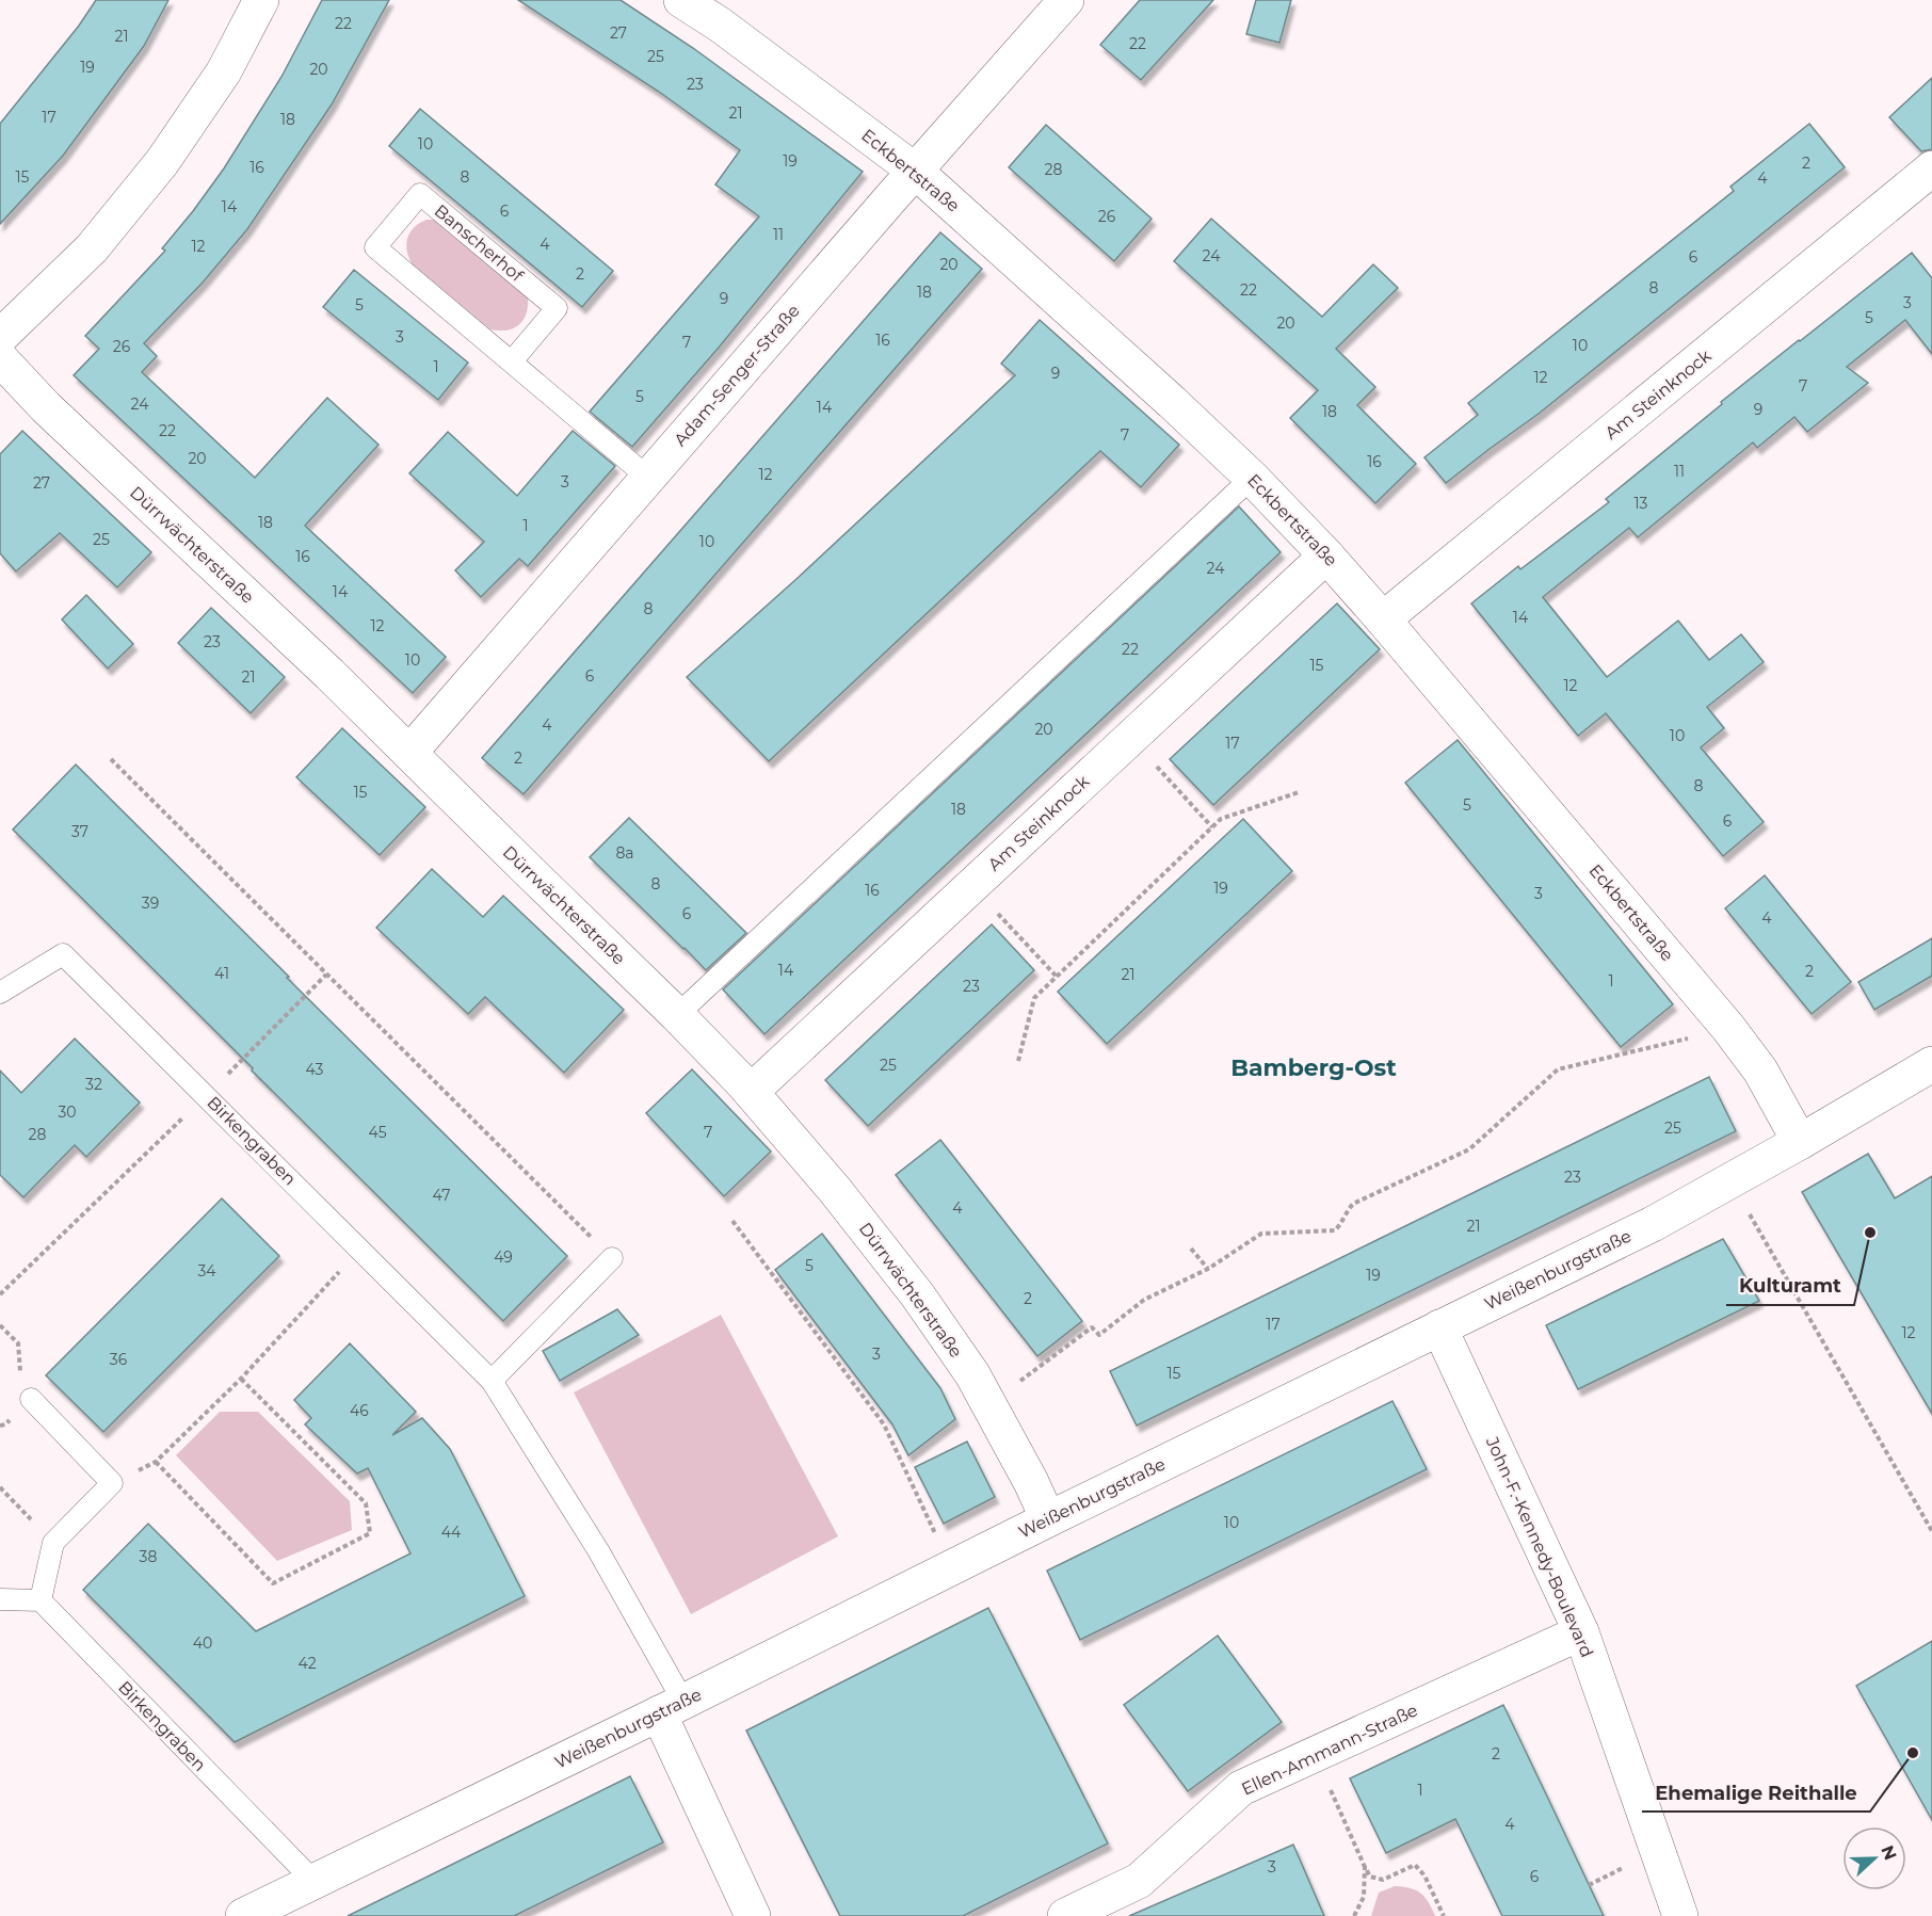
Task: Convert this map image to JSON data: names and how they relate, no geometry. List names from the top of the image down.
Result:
{
  "streets": {
    "street": [
      "Eckbertstraße",
      "Adam-Senger-Straße",
      "Am Steinknock",
      "Dürrwächterstraße",
      "Weißenburgstraße",
      "John-F.-Kennedy-Boulevard",
      "Ellen-Ammann-Straße"
    ],
    "lane": ["Banscherhof", "Birkengraben"]
  },
  "crossings": [
    ["Eckbertstraße", "Adam-Senger-Straße"],
    ["Eckbertstraße", "Am Steinknock"],
    ["Eckbertstraße", "Weißenburgstraße"],
    ["Banscherhof", "Adam-Senger-Straße"],
    ["Adam-Senger-Straße", "Dürrwächterstraße"],
    ["Am Steinknock", "Dürrwächterstraße"],
    ["Dürrwächterstraße", "Weißenburgstraße"],
    ["Birkengraben", "Weißenburgstraße"],
    ["Weißenburgstraße", "John-F.-Kennedy-Boulevard"],
    ["John-F.-Kennedy-Boulevard", "Ellen-Ammann-Straße"]
  ],
  "districts": ["Bamberg-Ost"],
  "places": ["Kulturamt", "Ehemalige Reithalle"],
  "house_numbers": [
    "22",
    "27",
    "21",
    "22",
    "25",
    "19",
    "20",
    "23",
    "21",
    "17",
    "18",
    "10",
    "19",
    "2",
    "16",
    "28",
    "15",
    "8",
    "4",
    "14",
    "6",
    "26",
    "11",
    "4",
    "12",
    "24",
    "6",
    "20",
    "2",
    "8",
    "22",
    "18",
    "9",
    "3",
    "5",
    "5",
    "20",
    "3",
    "16",
    "7",
    "10",
    "26",
    "1",
    "9",
    "12",
    "7",
    "5",
    "24",
    "14",
    "9",
    "18",
    "22",
    "7",
    "20",
    "16",
    "11",
    "12",
    "3",
    "27",
    "13",
    "18",
    "1",
    "25",
    "10",
    "16",
    "24",
    "14",
    "8",
    "14",
    "12",
    "23",
    "22",
    "10",
    "15",
    "6",
    "21",
    "12",
    "4",
    "20",
    "10",
    "17",
    "2",
    "8",
    "15",
    "5",
    "18",
    "6",
    "37",
    "8a",
    "8",
    "19",
    "16",
    "3",
    "39",
    "6",
    "4",
    "14",
    "2",
    "41",
    "21",
    "1",
    "23",
    "25",
    "43",
    "32",
    "30",
    "25",
    "45",
    "7",
    "28",
    "23",
    "47",
    "4",
    "21",
    "49",
    "5",
    "34",
    "19",
    "2",
    "17",
    "12",
    "3",
    "36",
    "15",
    "46",
    "10",
    "44",
    "38",
    "40",
    "42",
    "2",
    "1",
    "4",
    "3",
    "6"
  ],
  "north": "right"
}
